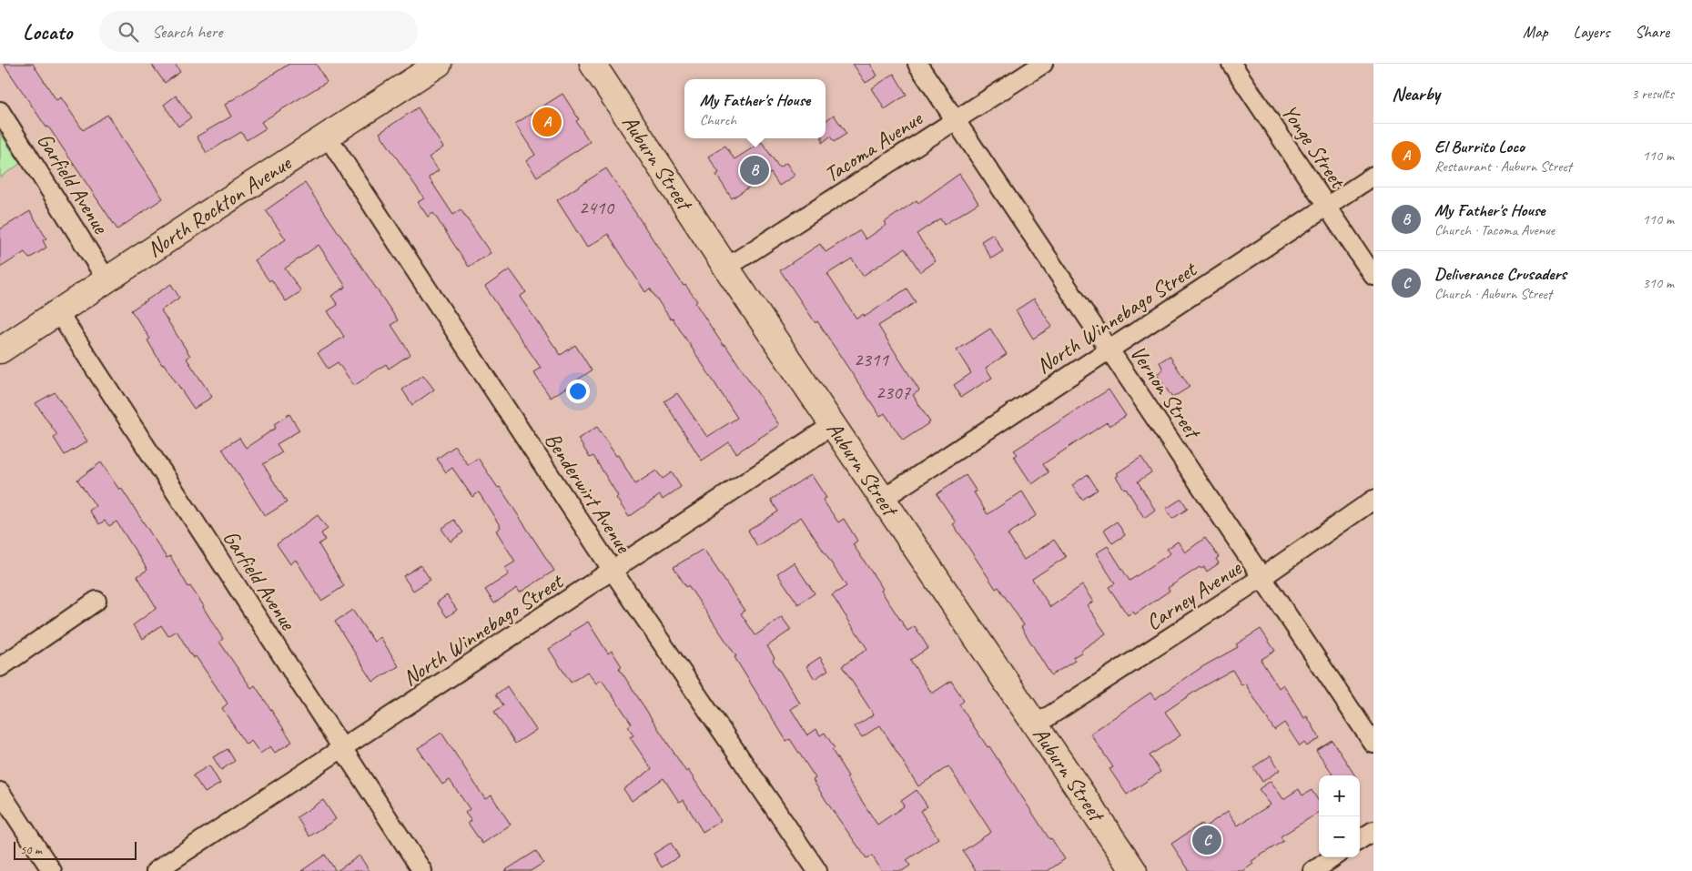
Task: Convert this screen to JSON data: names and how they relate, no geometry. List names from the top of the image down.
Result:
{
  "streets": {
    "main road": ["Auburn Street", "North Rockton Avenue"],
    "street": [
      "Yonge Street",
      "Tacoma Avenue",
      "Garfield Avenue",
      "North Winnebago Street",
      "Vernon Street",
      "Benderwirt Avenue",
      "Carney Avenue"
    ]
  },
  "crossings": [
    ["Yonge Street", "North Winnebago Street"],
    ["Tacoma Avenue", "Auburn Street"],
    ["Tacoma Avenue", "Vernon Street"],
    ["Auburn Street", "North Winnebago Street"],
    ["Auburn Street", "Carney Avenue"],
    ["Garfield Avenue", "North Rockton Avenue"],
    ["Garfield Avenue", "North Winnebago Street"],
    ["North Rockton Avenue", "Benderwirt Avenue"],
    ["North Winnebago Street", "Vernon Street"],
    ["North Winnebago Street", "Benderwirt Avenue"],
    ["Vernon Street", "Carney Avenue"]
  ],
  "house_numbers": ["2410", "2311", "2307"],
  "scale_bar": "50 m",
  "page": {
    "header": "Locato",
    "search": "Search here",
    "nav": ["Map", "Layers", "Share"],
    "heading": ["Nearby", "3 results"],
    "popup": ["My Father's House", "Church"],
    "pins": ["A", "B", "C"],
    "list": [
      {
        "mark": "A",
        "name": "El Burrito Loco",
        "note": "Restaurant · Auburn Street",
        "value": "110 m"
      },
      {
        "mark": "B",
        "name": "My Father's House",
        "note": "Church · Tacoma Avenue",
        "value": "110 m"
      },
      {
        "mark": "C",
        "name": "Deliverance Crusaders",
        "note": "Church · Auburn Street",
        "value": "310 m"
      }
    ],
    "map_buttons": ["+", "−"],
    "scale": "50 m"
  }
}
